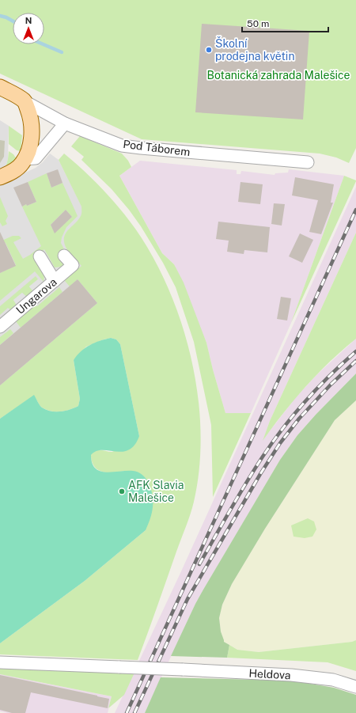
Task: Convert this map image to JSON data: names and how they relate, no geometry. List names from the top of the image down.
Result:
{
  "streets": {
    "main road": ["Pod Táborem"],
    "street": ["Ungarova", "Heldova"]
  },
  "parks": ["Botanická zahrada Malešice"],
  "places": ["Školní prodejna květin", "AFK Slavia Malešice"],
  "scale_bar": "50 m",
  "north": "top"
}
